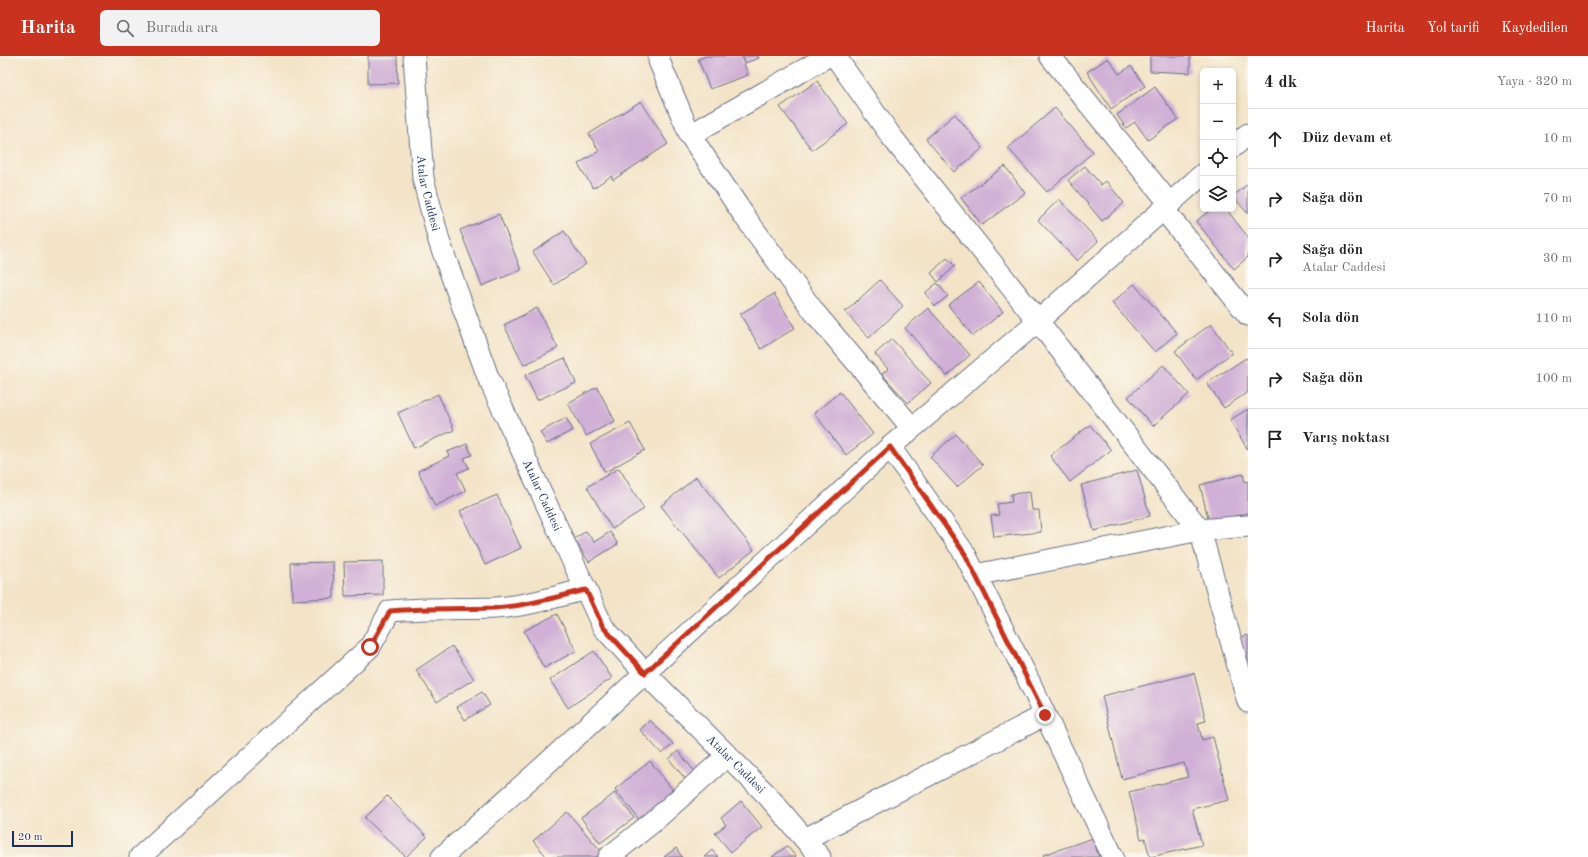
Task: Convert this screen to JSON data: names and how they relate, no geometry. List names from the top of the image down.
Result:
{
  "streets": {
    "street": ["Atalar Caddesi"]
  },
  "scale_bar": "20 m",
  "page": {
    "header": "Harita",
    "search": "Burada ara",
    "nav": ["Harita", "Yol tarifi", "Kaydedilen"],
    "heading": ["4 dk", "Yaya · 320 m"],
    "map_buttons": ["+", "−"],
    "list": [
      ["Düz devam et", "10 m"],
      ["Sağa dön", "70 m"],
      ["Sağa dön", "Atalar Caddesi", "30 m"],
      ["Sola dön", "110 m"],
      ["Sağa dön", "100 m"],
      "Varış noktası"
    ],
    "scale": "20 m"
  }
}
